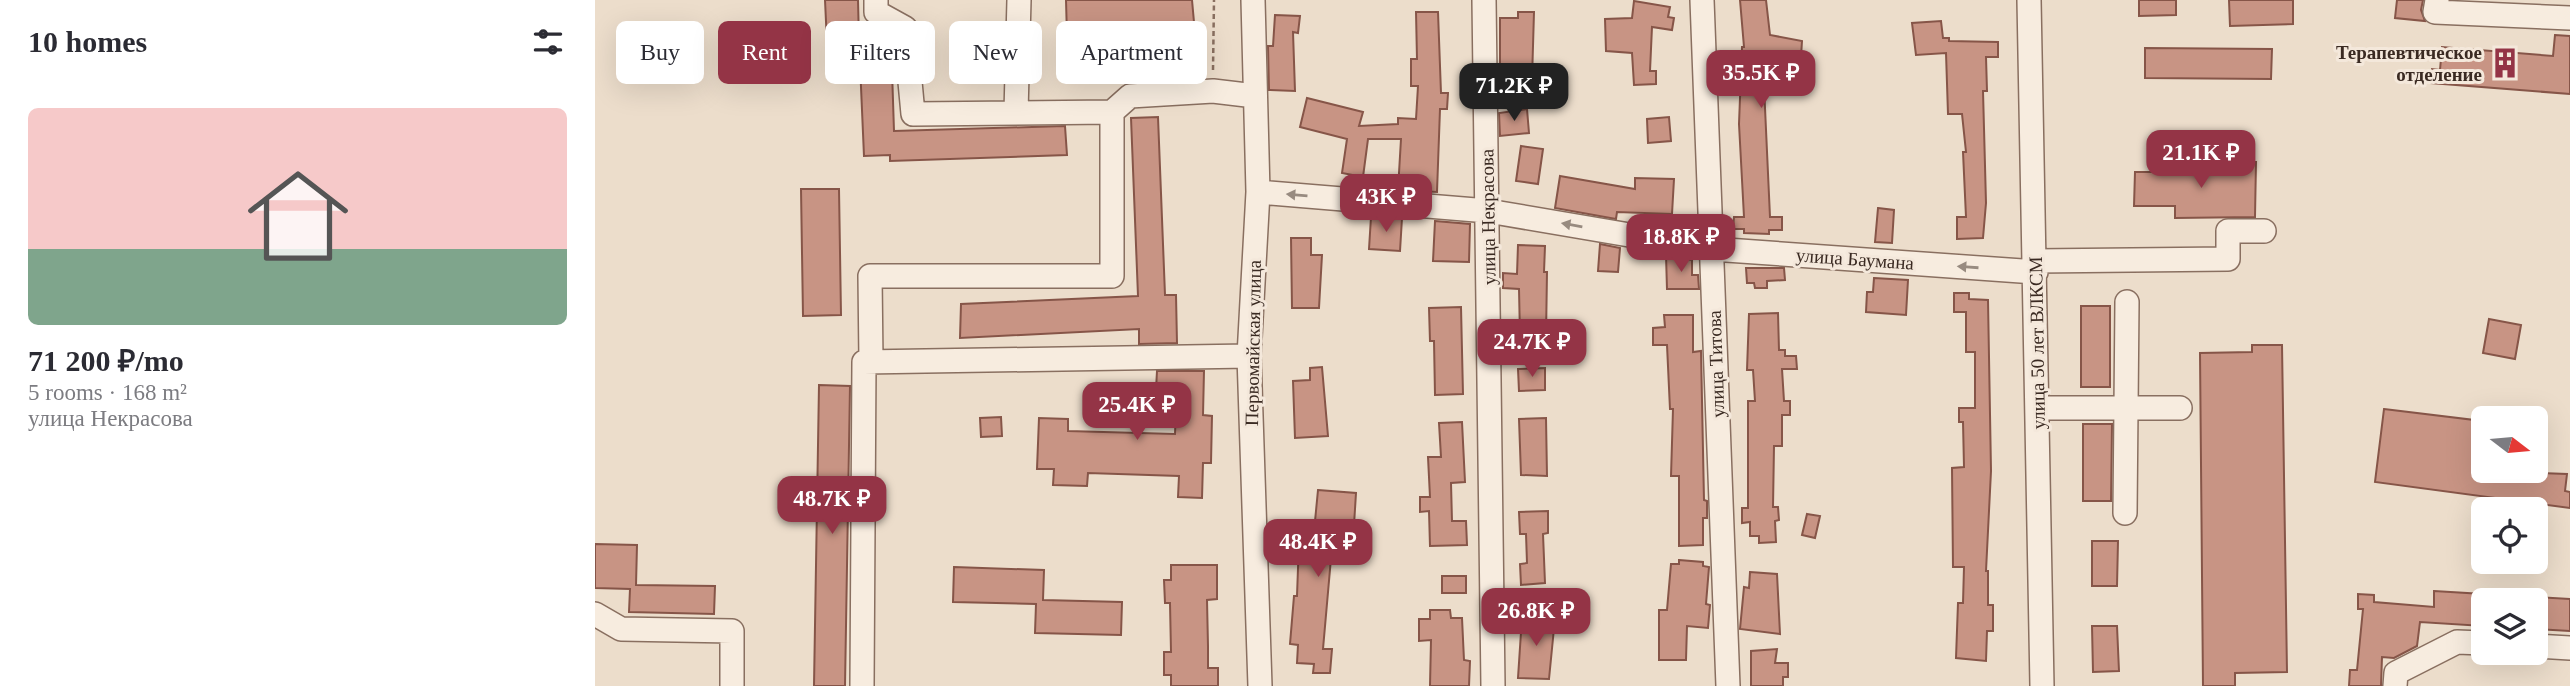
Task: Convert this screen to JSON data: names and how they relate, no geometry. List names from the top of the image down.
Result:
{
  "streets": {
    "street": [
      "улица Некрасова",
      "улица Баумана",
      "Первомайская улица",
      "улица 50 лет ВЛКСМ",
      "улица Титова"
    ]
  },
  "crossings": [
    ["улица Некрасова", "улица Баумана"],
    ["улица Баумана", "Первомайская улица"],
    ["улица Баумана", "улица 50 лет ВЛКСМ"],
    ["улица Баумана", "улица Титова"]
  ],
  "one_way": ["улица Баумана"],
  "places": {
    "building": ["Терапевтическое отделение"]
  },
  "north": "right",
  "page": {
    "heading": "10 homes",
    "chip": [
      "Buy",
      "Rent",
      "Filters",
      "New",
      "Apartment"
    ],
    "price": [
      "35.5K ₽",
      "71.2K ₽",
      "21.1K ₽",
      "43K ₽",
      "18.8K ₽",
      "24.7K ₽",
      "25.4K ₽",
      "48.7K ₽",
      "48.4K ₽",
      "26.8K ₽"
    ],
    "list": [
      {
        "name": "71 200 ₽/mo",
        "note": "5 rooms · 168 m² · улица Некрасова"
      }
    ]
  }
}
